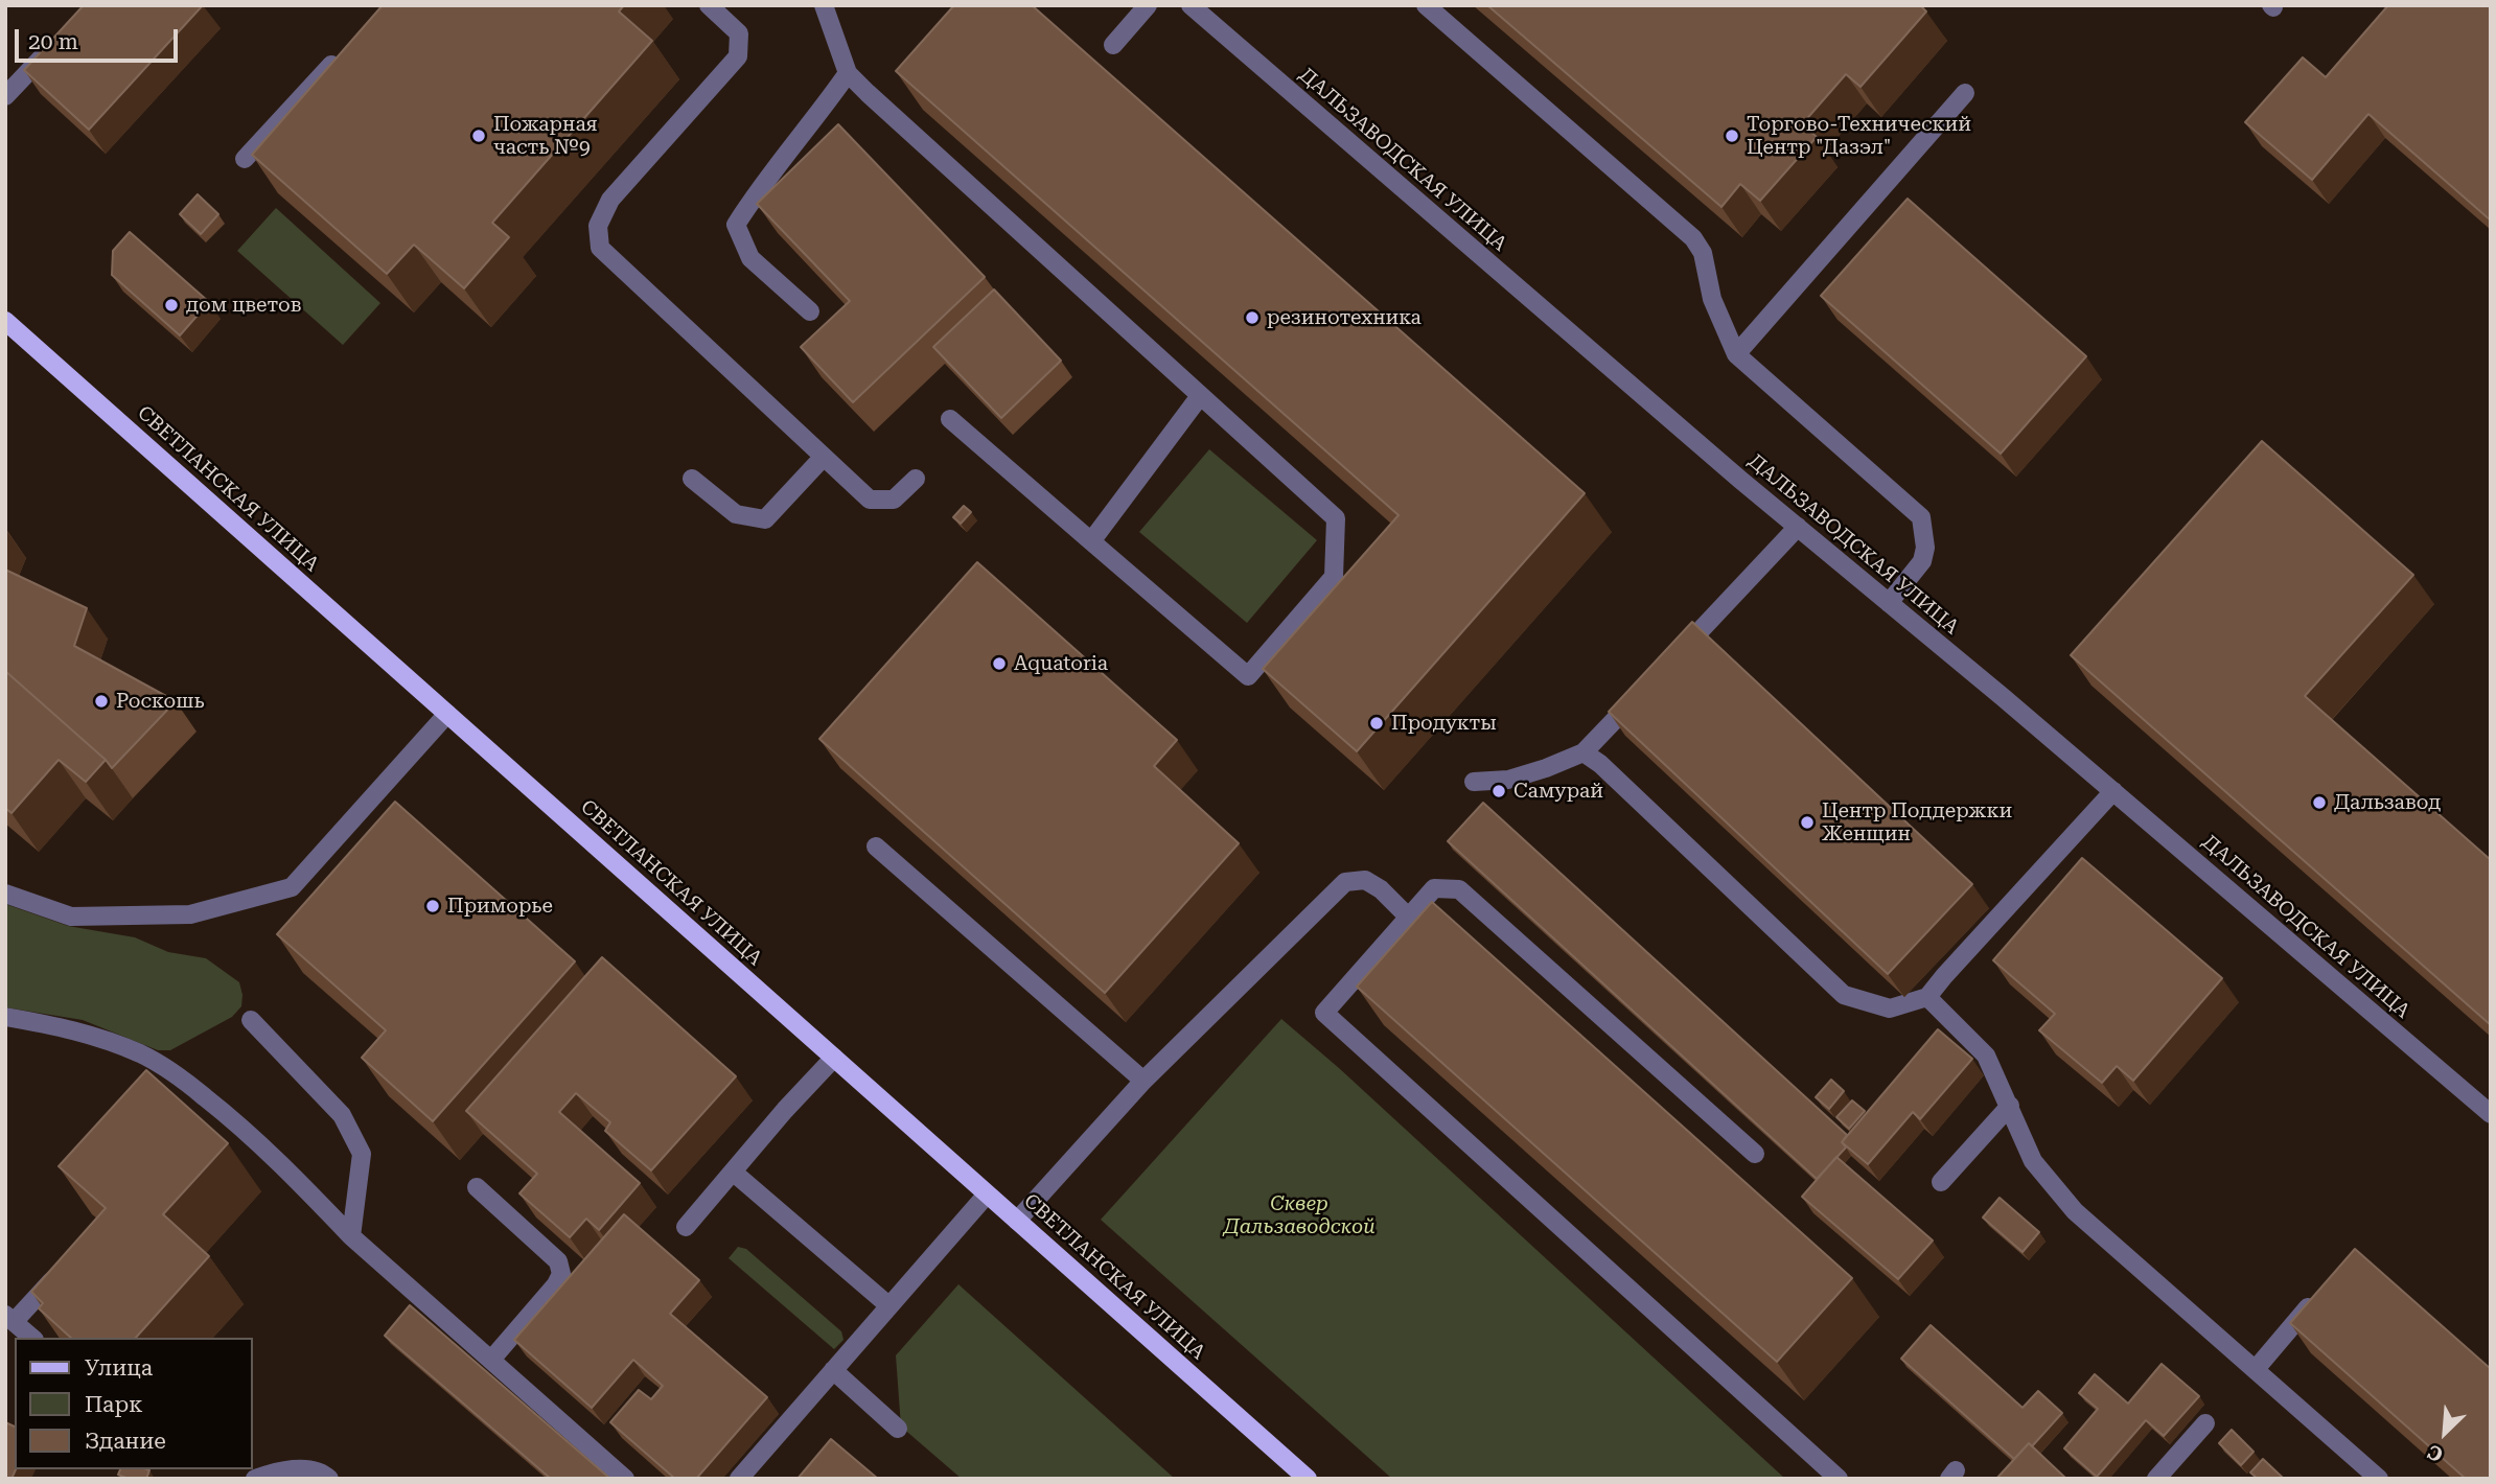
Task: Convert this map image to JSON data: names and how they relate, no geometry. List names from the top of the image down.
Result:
{
  "streets": {
    "main road": ["СВЕТЛАНСКАЯ УЛИЦА"],
    "street": ["ДАЛЬЗАВОДСКАЯ УЛИЦА"]
  },
  "parks": ["Сквер Дальзаводской"],
  "places": [
    "Пожарная часть №9",
    "Торгово-Технический Центр \"Дазэл\"",
    "дом цветов",
    "резинотехника",
    "Aquatoria",
    "Роскошь",
    "Продукты",
    "Самурай",
    "Дальзавод",
    "Центр Поддержки Женщин",
    "Приморье"
  ],
  "legend": ["Улица", "Парк", "Здание"],
  "scale_bar": "20 m",
  "north": "bottom left"
}
